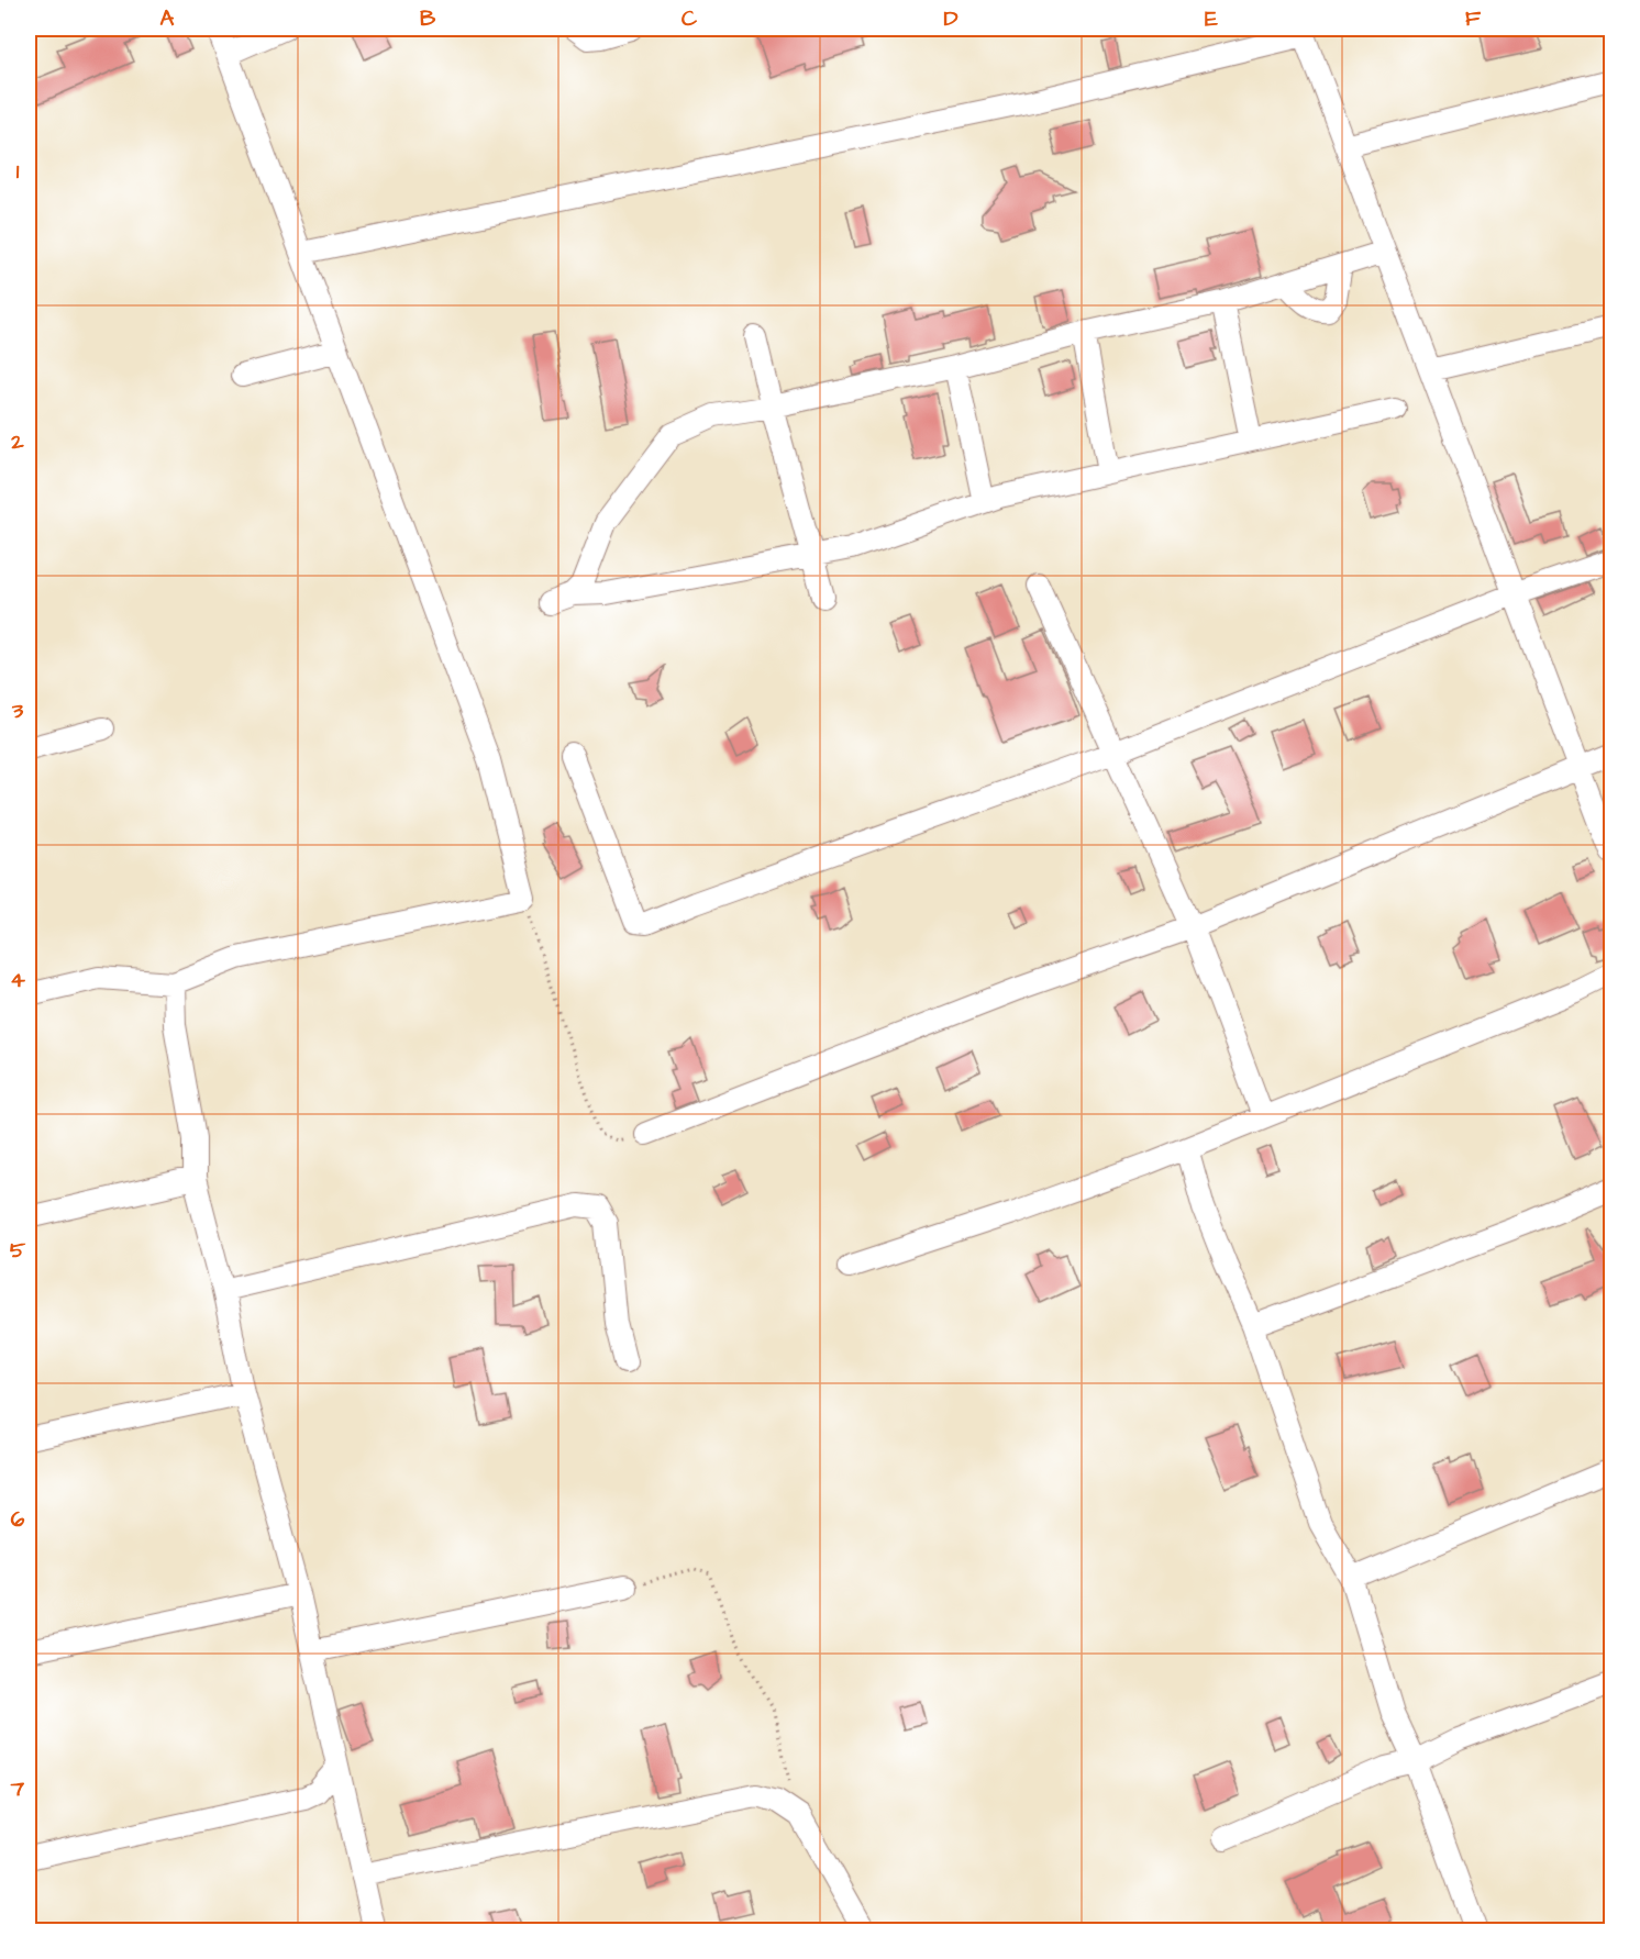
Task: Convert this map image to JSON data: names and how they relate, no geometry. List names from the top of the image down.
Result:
{
  "grid": {
    "columns": [
      "A",
      "B",
      "C",
      "D",
      "E",
      "F"
    ],
    "rows": [
      "1",
      "2",
      "3",
      "4",
      "5",
      "6",
      "7"
    ]
  }
}
